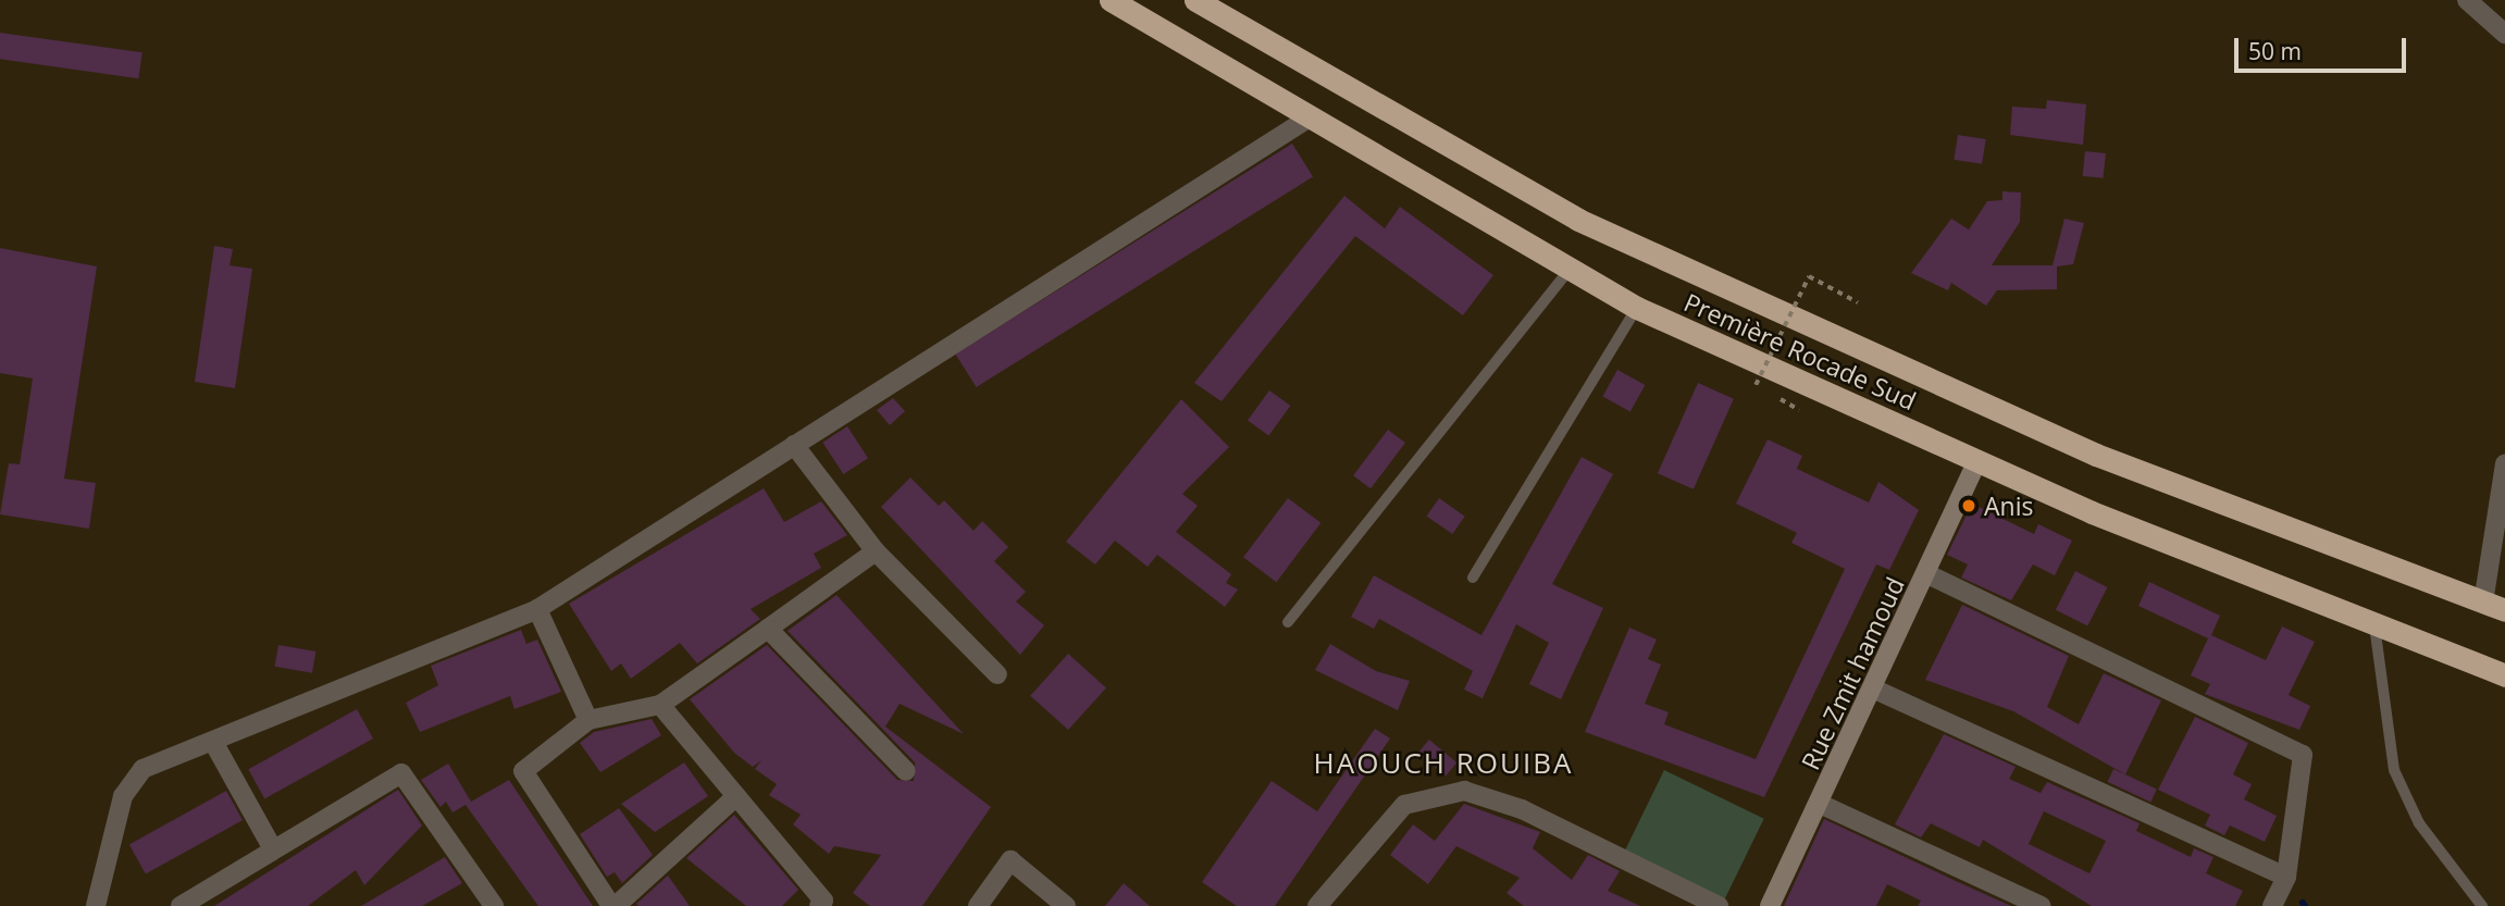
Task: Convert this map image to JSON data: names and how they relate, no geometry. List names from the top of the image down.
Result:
{
  "streets": {
    "highway": ["Première Rocade Sud"],
    "street": ["Rue Zmit hamoud"]
  },
  "crossings": [
    ["Première Rocade Sud", "Rue Zmit hamoud"]
  ],
  "districts": ["HAOUCH ROUIBA"],
  "places": ["Anis"],
  "scale_bar": "50 m"
}
